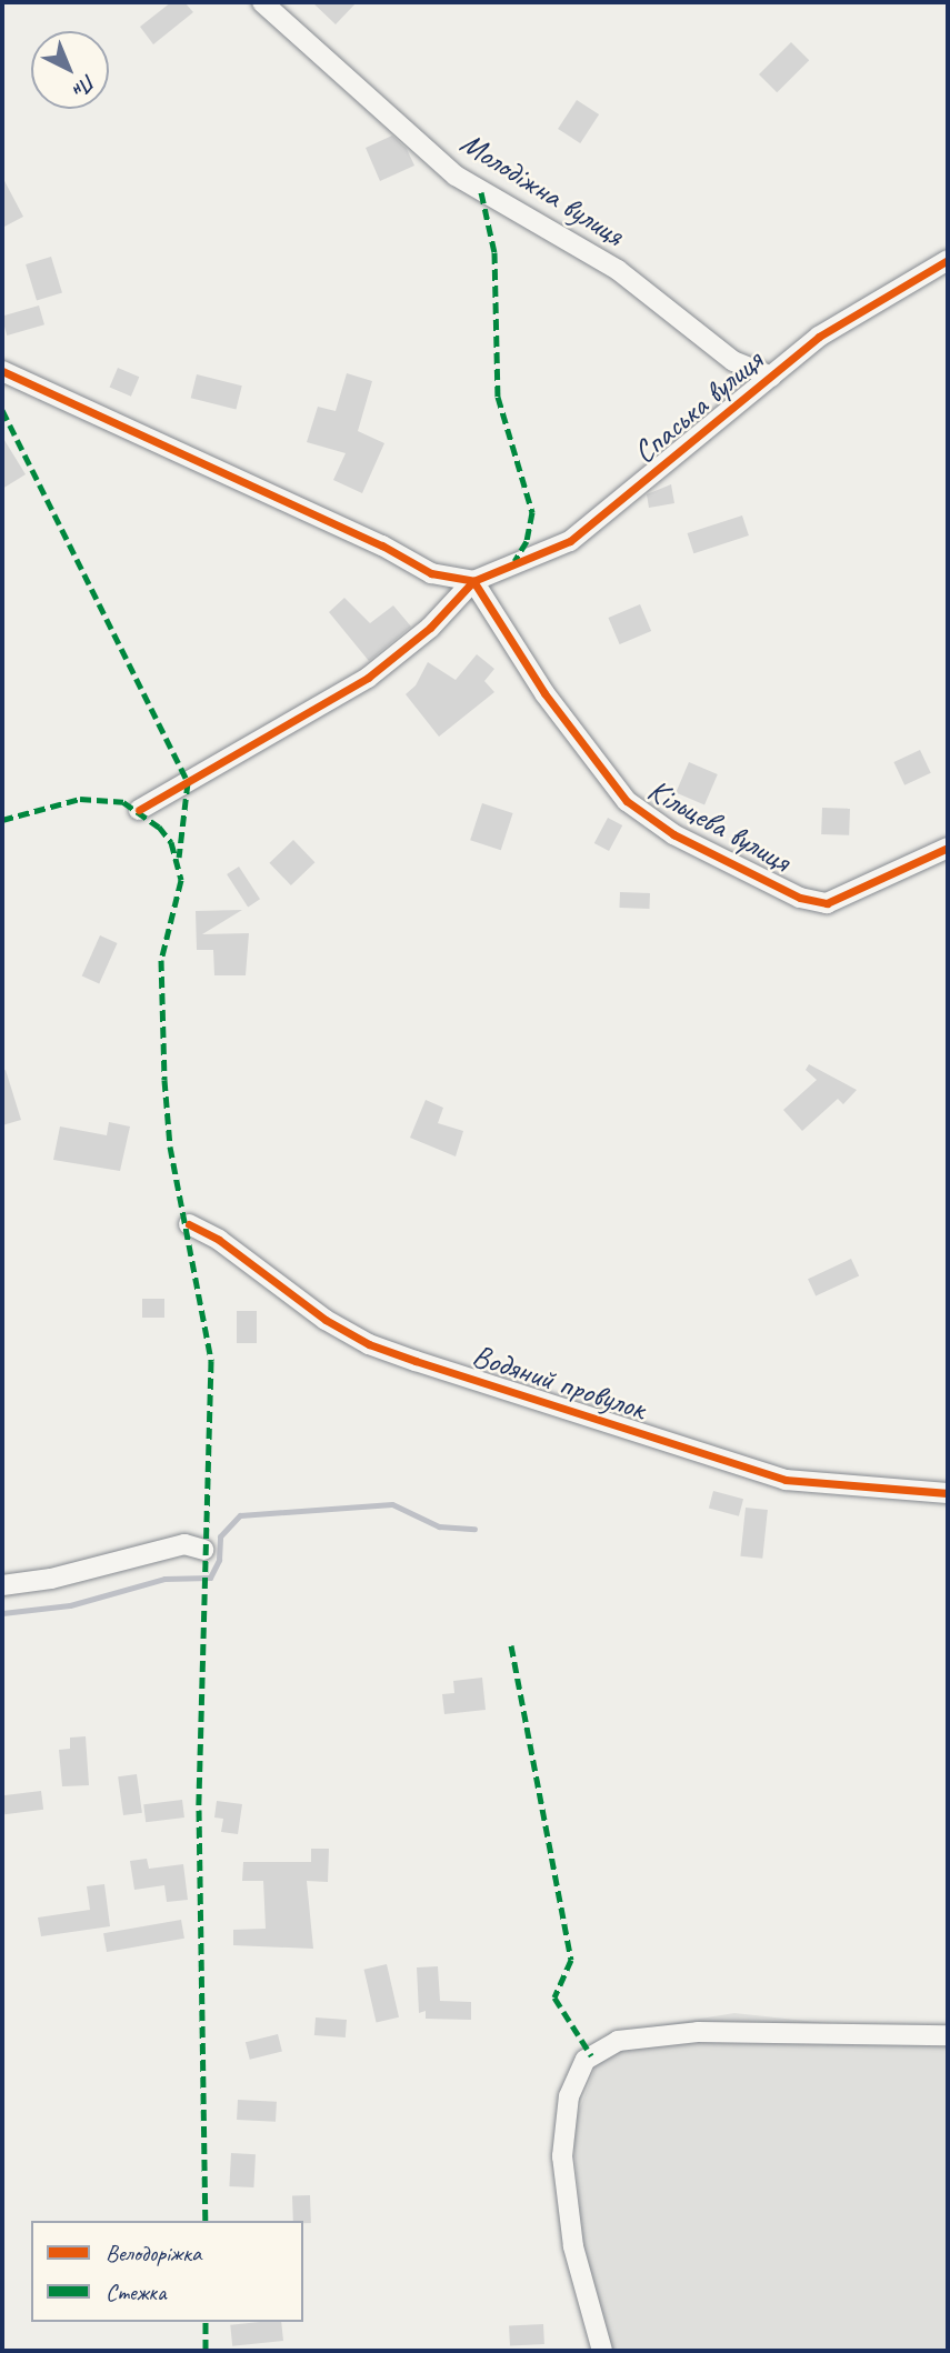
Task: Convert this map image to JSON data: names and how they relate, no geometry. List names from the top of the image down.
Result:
{
  "streets": {
    "street": [
      "Молодіжна вулиця",
      "Спаська вулиця",
      "Кільцева вулиця",
      "Водяний провулок"
    ]
  },
  "crossings": [
    ["Молодіжна вулиця", "Спаська вулиця"],
    ["Спаська вулиця", "Кільцева вулиця"]
  ],
  "legend": ["Велодоріжка", "Стежка"],
  "north": "bottom right"
}
